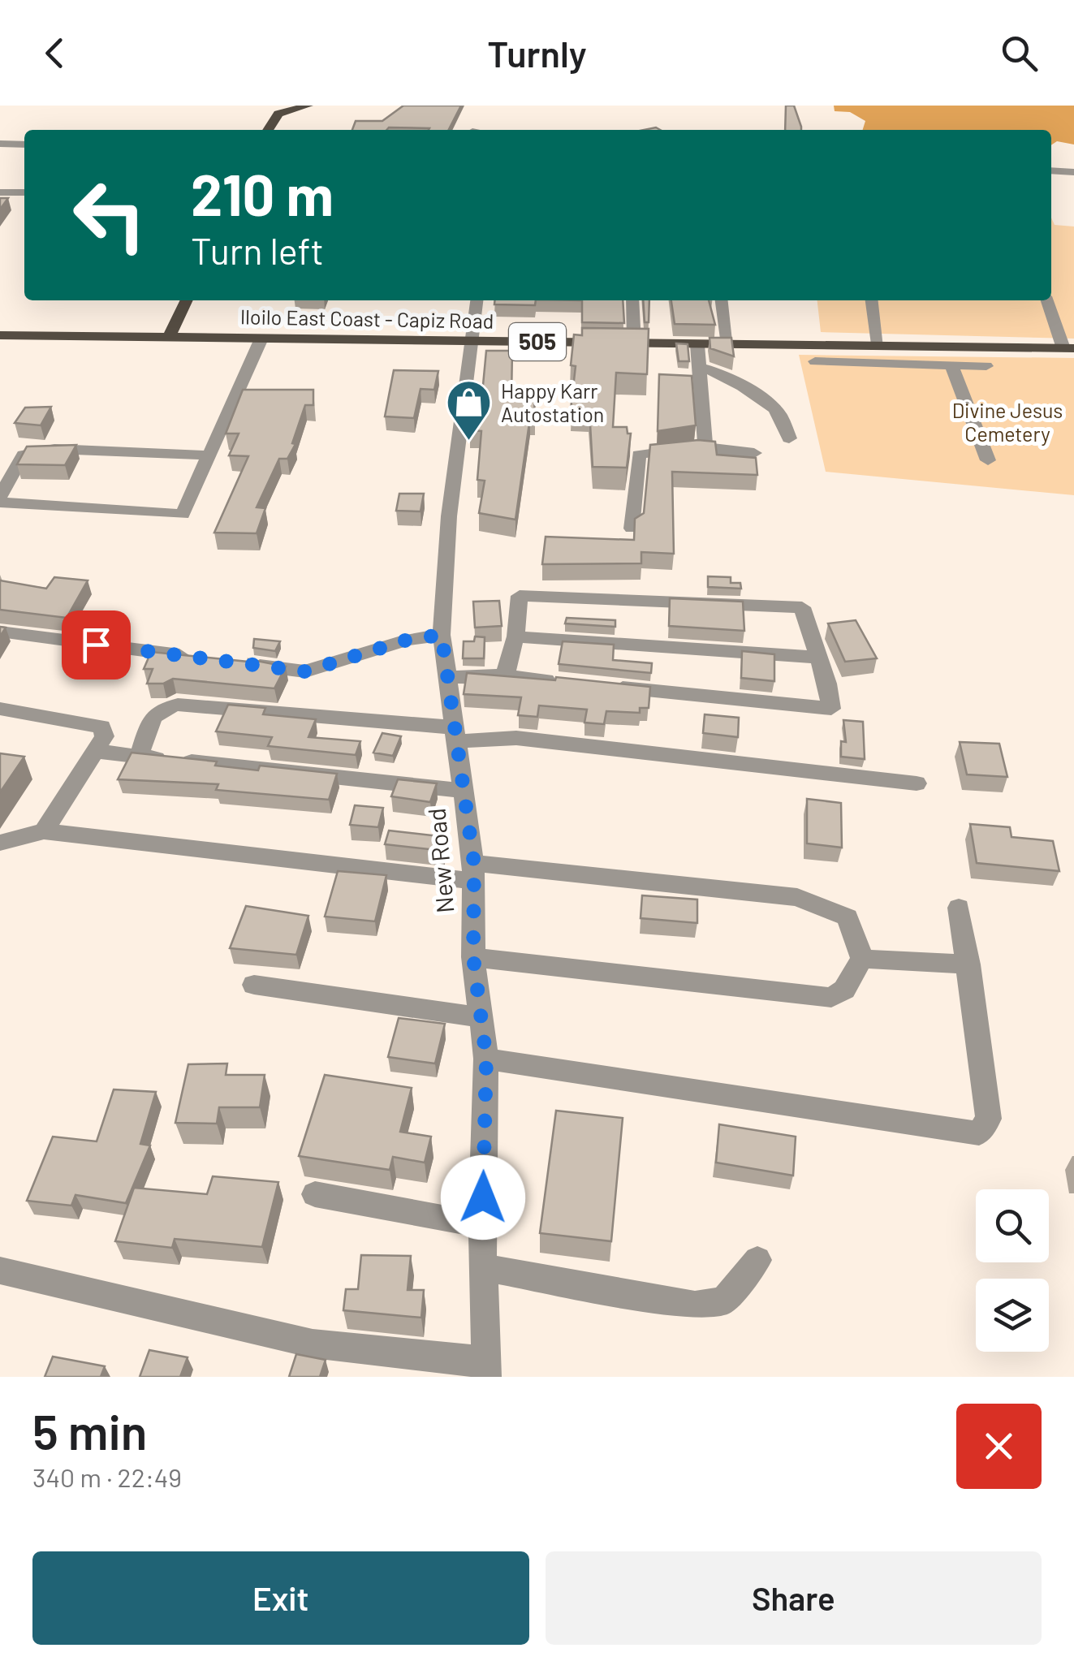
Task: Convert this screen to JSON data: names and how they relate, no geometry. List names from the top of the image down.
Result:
{
  "streets": {
    "main road": ["Iloilo East Coast - Capiz Road", "505"],
    "street": ["New Road"]
  },
  "crossings": [
    ["Iloilo East Coast - Capiz Road", "New Road"]
  ],
  "parks": ["Divine Jesus Cemetery"],
  "places": {
    "shop": ["Happy Karr Autostation"]
  },
  "page": {
    "header": "Turnly",
    "turn": ["210 m", "Turn left"],
    "heading": ["5 min", "340 m · 22:49"],
    "buttons": ["Exit", "Share"]
  }
}
